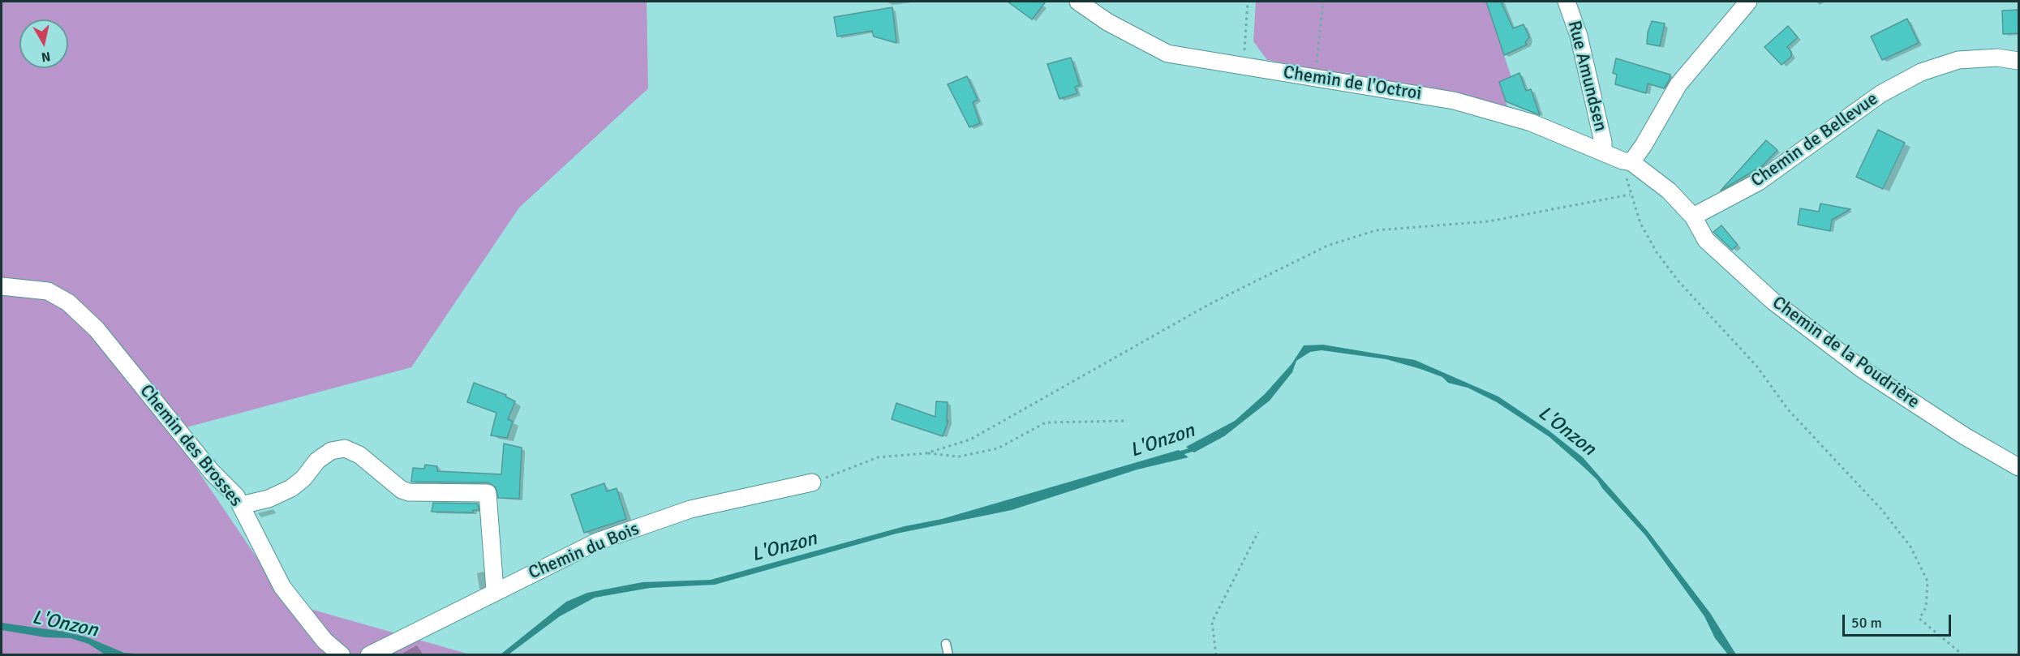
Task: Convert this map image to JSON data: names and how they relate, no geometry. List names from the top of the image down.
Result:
{
  "streets": {
    "street": [
      "Rue Amundsen",
      "Chemin de l'Octroi",
      "Chemin de Bellevue",
      "Chemin de la Poudrière",
      "Chemin des Brosses",
      "Chemin du Bois"
    ]
  },
  "crossings": [
    ["Rue Amundsen", "Chemin de l'Octroi"],
    ["Chemin de Bellevue", "Chemin de la Poudrière"]
  ],
  "water": ["L'Onzon"],
  "scale_bar": "50 m",
  "north": "bottom"
}
